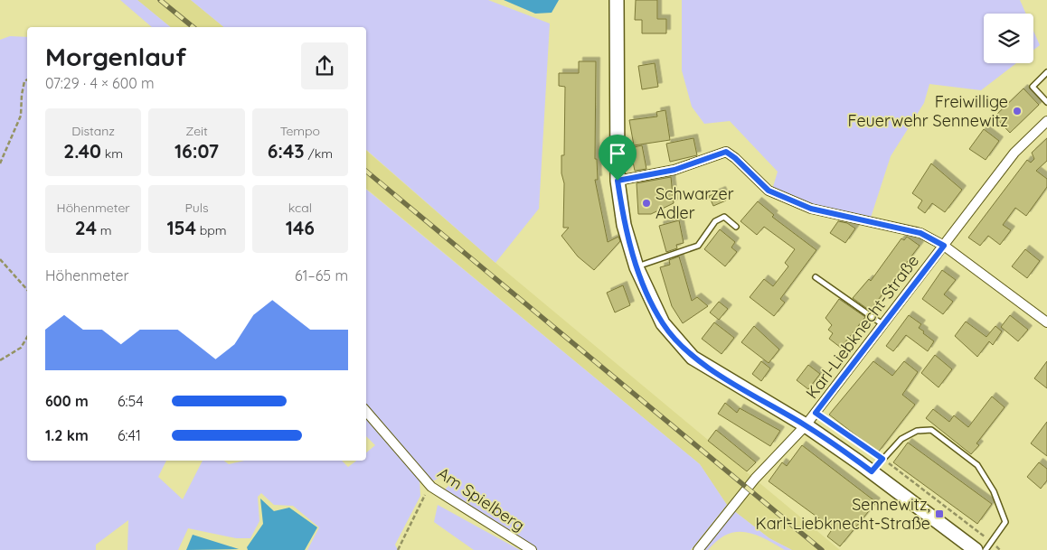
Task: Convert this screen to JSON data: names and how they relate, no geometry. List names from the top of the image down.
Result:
{
  "streets": {
    "street": ["Karl-Liebknecht-Straße", "Am Spielberg"]
  },
  "places": {
    "other": ["Freiwillige Feuerwehr Sennewitz", "Schwarzer Adler"],
    "transit": ["Sennewitz, Karl-Liebknecht-Straße"]
  },
  "page": {
    "heading": ["Morgenlauf", "07:29 · 4 × 600 m"],
    "stats": [
      ["Distanz", "2.40 km"],
      ["Zeit", "16:07"],
      ["Tempo", "6:43 /km"],
      ["Höhenmeter", "24 m"],
      ["Puls", "154 bpm"],
      ["kcal", "146"]
    ],
    "chart": ["Höhenmeter", "61–65 m"],
    "list": [
      {
        "name": "600 m",
        "note": "6:54"
      },
      {
        "name": "1.2 km",
        "note": "6:41"
      }
    ]
  }
}
